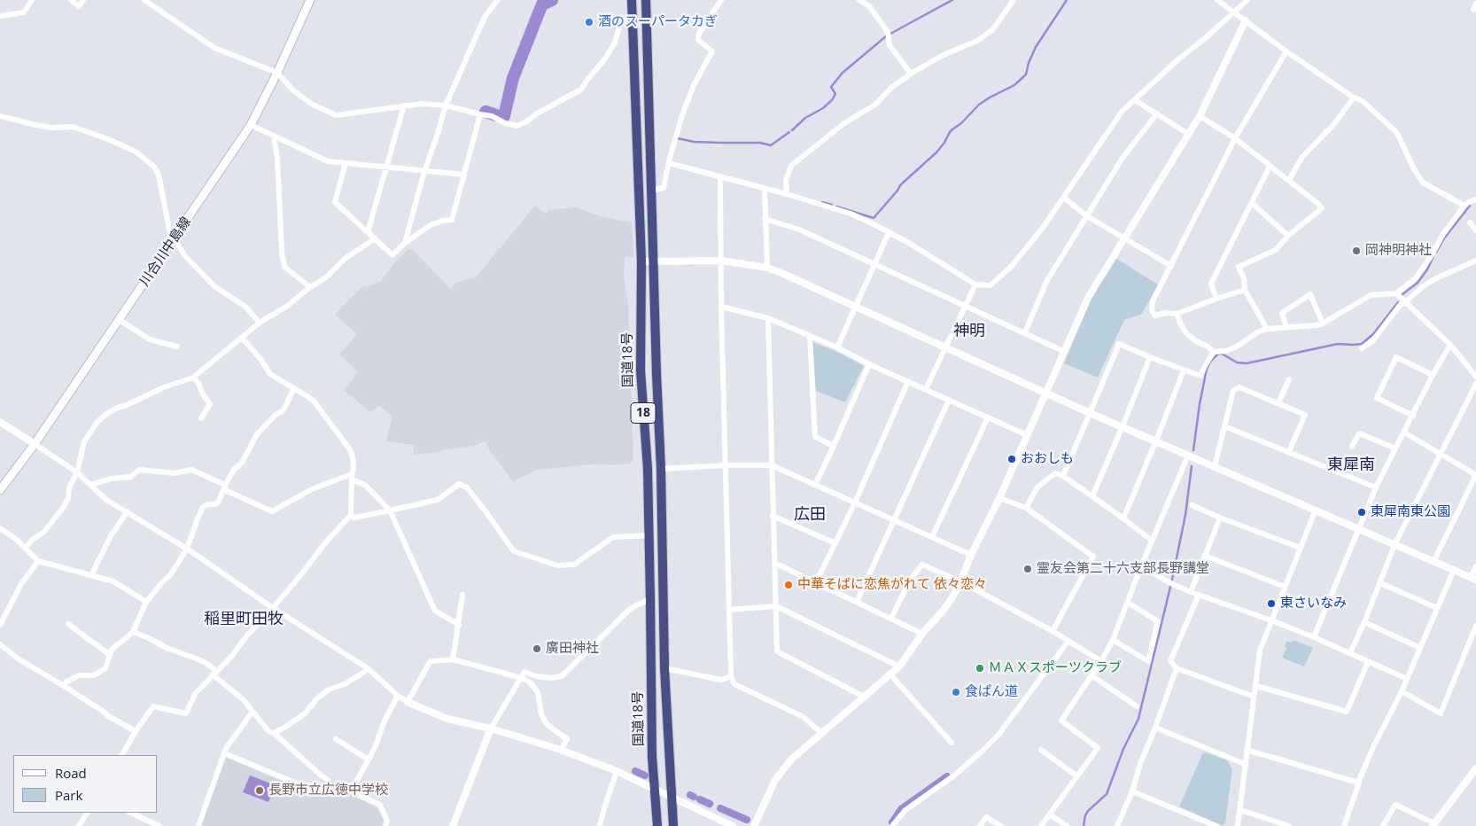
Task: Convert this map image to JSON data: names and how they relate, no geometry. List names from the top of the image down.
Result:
{
  "streets": {
    "highway": ["国道18号", "18"],
    "main road": ["川合川中島線"]
  },
  "districts": [
    "神明",
    "東犀南",
    "広田",
    "稲里町田牧"
  ],
  "places": [
    "酒のスーパータカぎ",
    "岡神明神社",
    "おおしも",
    "東犀南東公園",
    "霊友会第二十六支部長野講堂",
    "中華そばに恋焦がれて 依々恋々",
    "東さいなみ",
    "廣田神社",
    "ＭＡＸスポーツクラブ",
    "食ぱん道",
    "長野市立広徳中学校"
  ],
  "legend": ["Road", "Park"]
}
